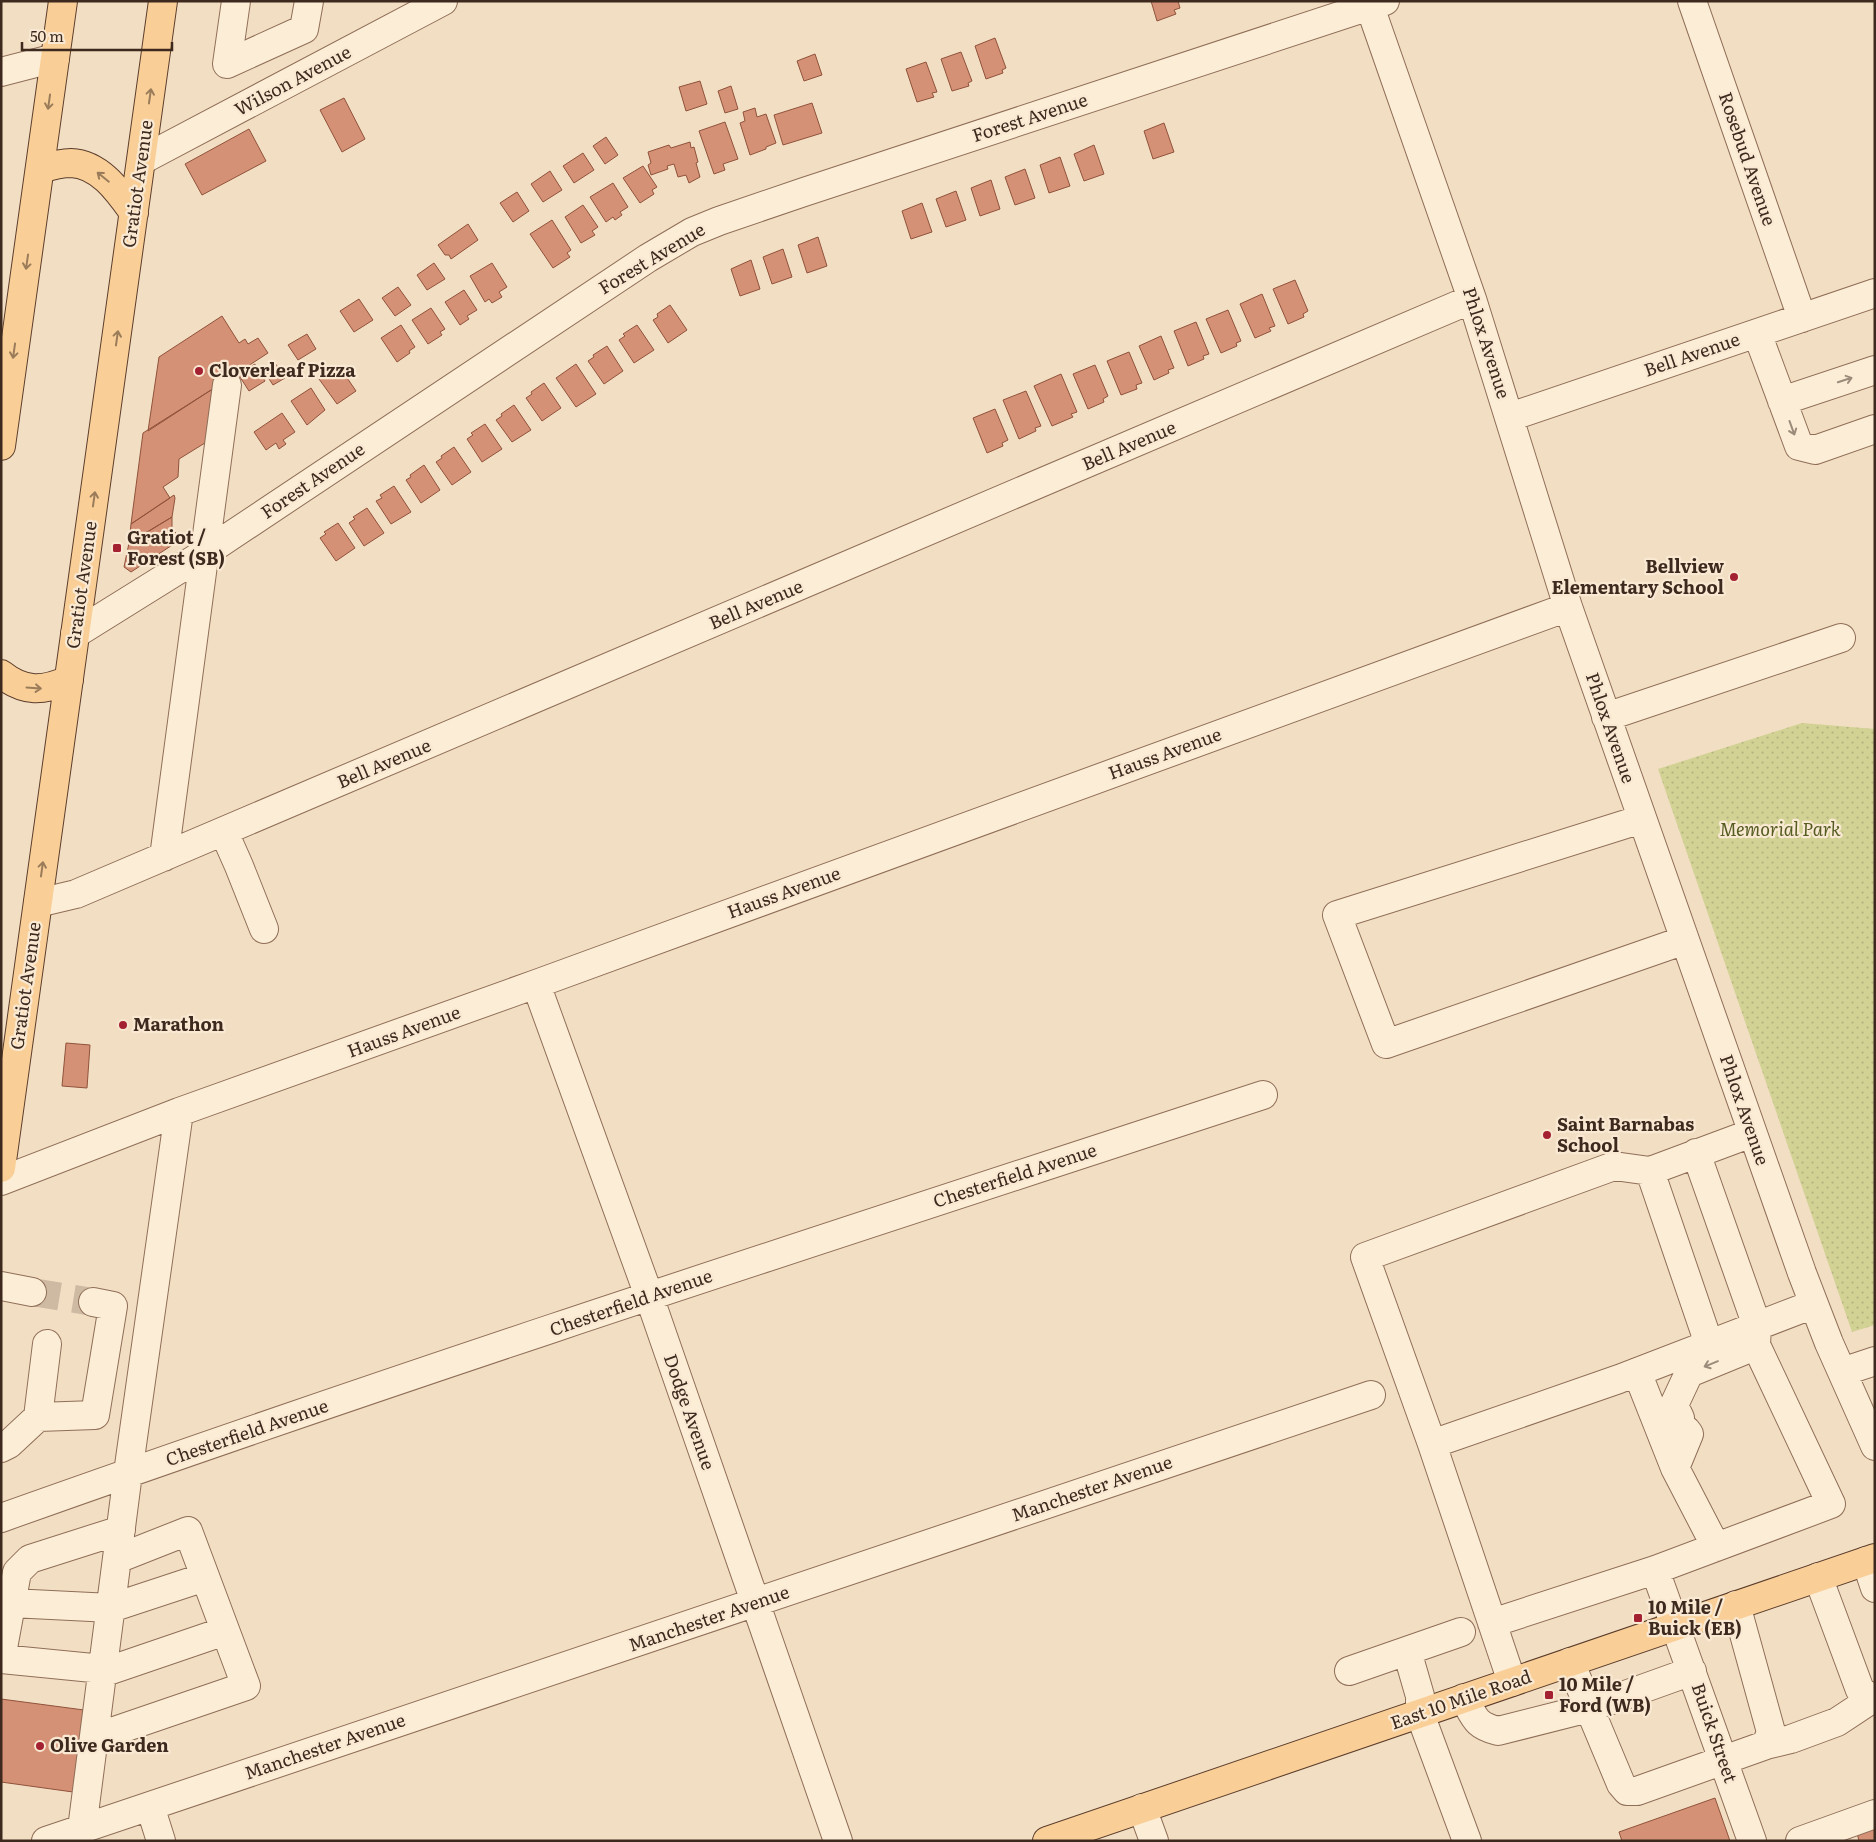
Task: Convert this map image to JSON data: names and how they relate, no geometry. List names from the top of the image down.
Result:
{
  "streets": {
    "main road": ["Gratiot Avenue", "East 10 Mile Road"],
    "street": [
      "Wilson Avenue",
      "Forest Avenue",
      "Rosebud Avenue",
      "Phlox Avenue",
      "Bell Avenue",
      "Hauss Avenue",
      "Chesterfield Avenue",
      "Dodge Avenue",
      "Manchester Avenue",
      "Buick Street"
    ]
  },
  "crossings": [
    ["Wilson Avenue", "Gratiot Avenue"],
    ["Forest Avenue", "Gratiot Avenue"],
    ["Forest Avenue", "Phlox Avenue"],
    ["Rosebud Avenue", "Bell Avenue"],
    ["Gratiot Avenue", "Bell Avenue"],
    ["Phlox Avenue", "Bell Avenue"],
    ["Phlox Avenue", "Hauss Avenue"],
    ["Hauss Avenue", "Dodge Avenue"],
    ["Chesterfield Avenue", "Dodge Avenue"],
    ["Dodge Avenue", "Manchester Avenue"],
    ["East 10 Mile Road", "Buick Street"]
  ],
  "parks": ["Memorial Park"],
  "places": {
    "other": [
      "Cloverleaf Pizza",
      "Bellview Elementary School",
      "Marathon",
      "Saint Barnabas School",
      "Olive Garden"
    ],
    "transit": ["Gratiot / Forest (SB)", "10 Mile / Buick (EB)", "10 Mile / Ford (WB)"]
  },
  "scale_bar": "50 m"
}
